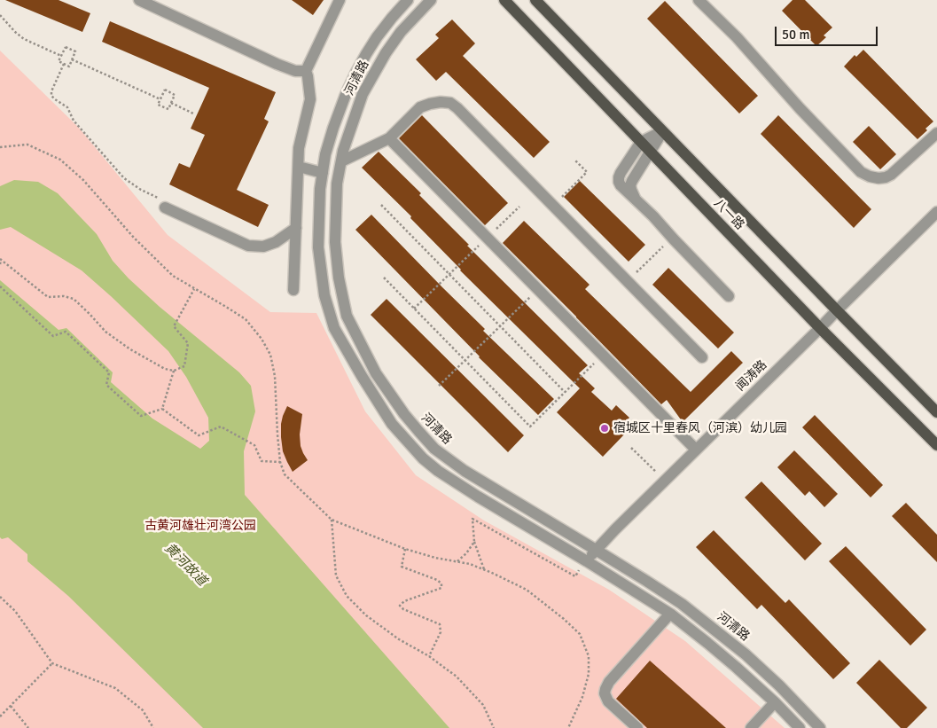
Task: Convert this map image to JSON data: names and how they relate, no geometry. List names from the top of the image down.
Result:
{
  "streets": {
    "main road": ["八一路"],
    "street": ["河清路", "闻涛路"]
  },
  "crossings": [
    ["河清路", "闻涛路"],
    ["八一路", "闻涛路"]
  ],
  "water": ["黄河故道"],
  "parks": ["古黄河雄壮河湾公园"],
  "places": ["宿城区十里春风（河滨）幼儿园"],
  "scale_bar": "50 m"
}
